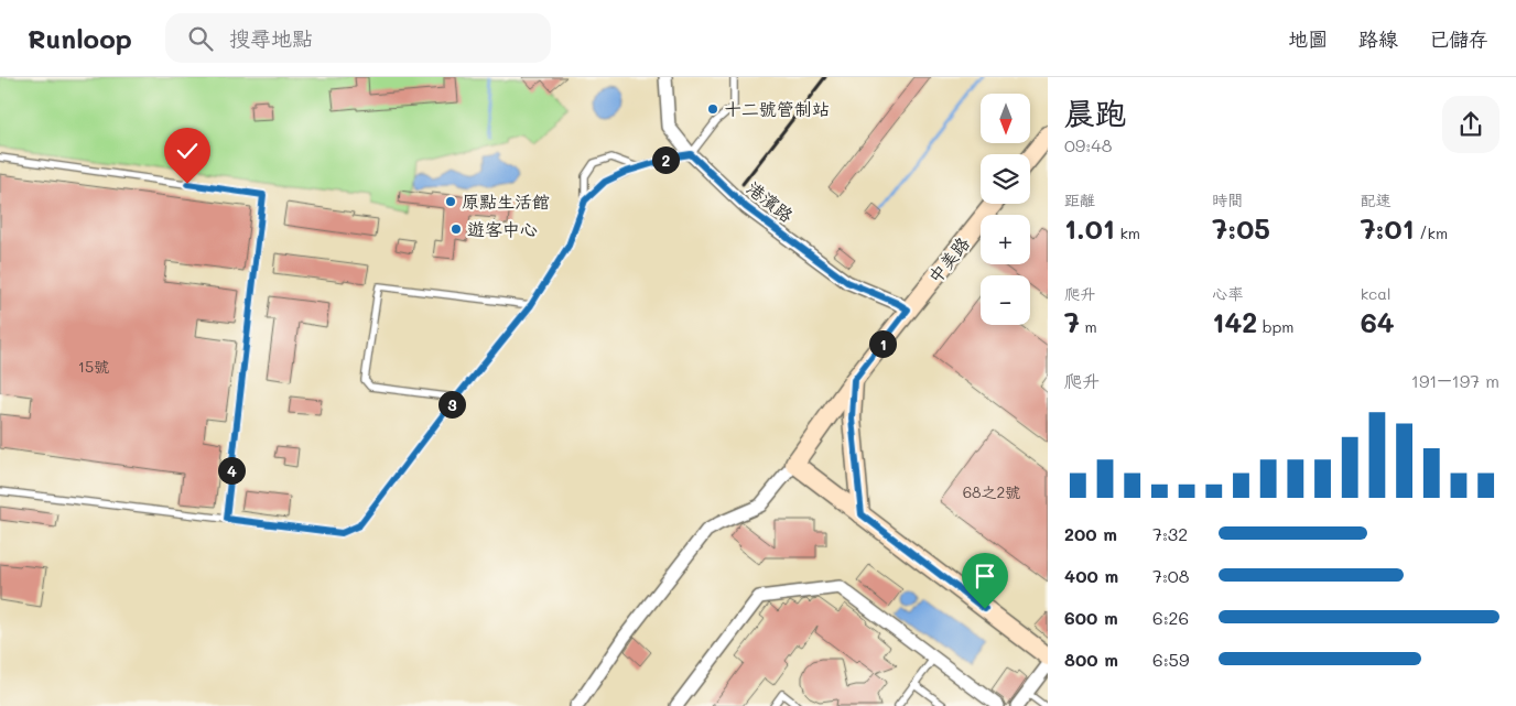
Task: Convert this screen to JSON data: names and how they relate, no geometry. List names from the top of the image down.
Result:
{
  "streets": {
    "main road": ["中美路"],
    "street": ["港濱路"]
  },
  "crossings": [
    ["港濱路", "中美路"]
  ],
  "places": ["十二號管制站", "原點生活館", "遊客中心"],
  "house_numbers": ["15號", "68之2號"],
  "north": "bottom",
  "page": {
    "header": "Runloop",
    "search": "搜尋地點",
    "nav": ["地圖", "路線", "已儲存"],
    "heading": ["晨跑", "09:48"],
    "map_buttons": ["+", "−"],
    "pins": [
      "2",
      "1",
      "3",
      "4"
    ],
    "stats": [
      ["距離", "1.01 km"],
      ["時間", "7:05"],
      ["配速", "7:01 /km"],
      ["爬升", "7 m"],
      ["心率", "142 bpm"],
      ["kcal", "64"]
    ],
    "chart": ["爬升", "191–197 m"],
    "list": [
      {
        "name": "200 m",
        "note": "7:32"
      },
      {
        "name": "400 m",
        "note": "7:08"
      },
      {
        "name": "600 m",
        "note": "6:26"
      },
      {
        "name": "800 m",
        "note": "6:59"
      }
    ]
  }
}
